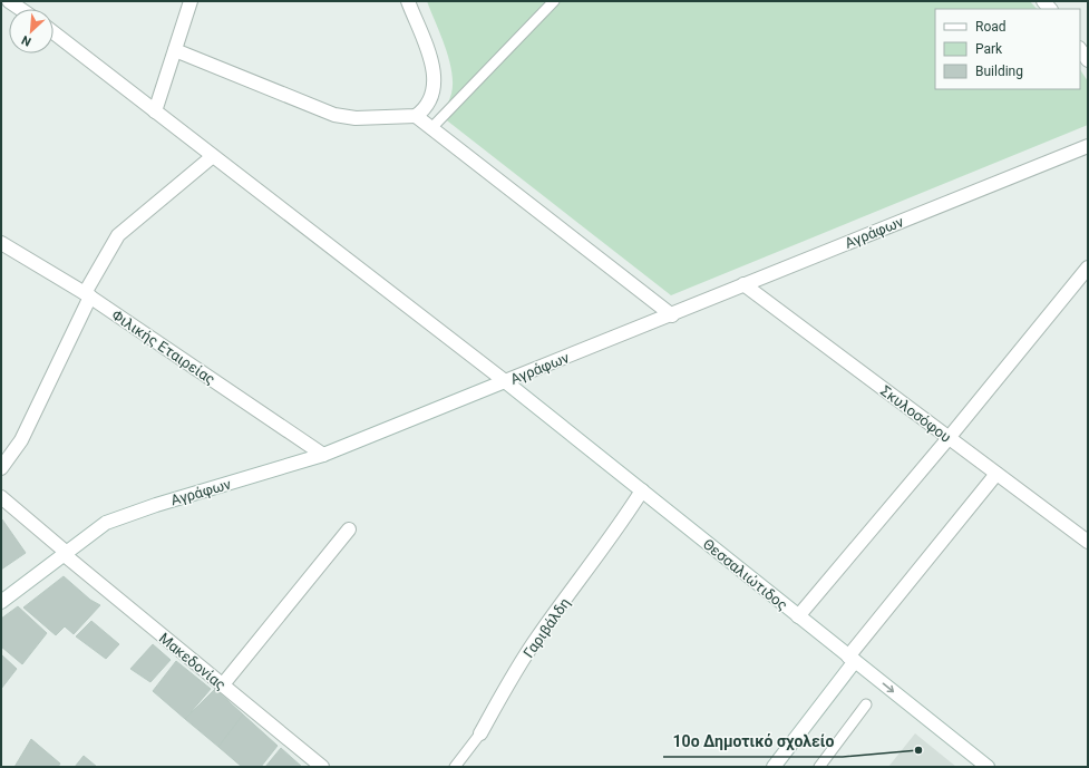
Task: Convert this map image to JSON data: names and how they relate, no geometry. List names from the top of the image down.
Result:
{
  "streets": {
    "street": [
      "Αγράφων",
      "Φιλικής Εταιρείας",
      "Σκυλοσόφου",
      "Θεσσαλιώτιδος",
      "Γαριβάλδη",
      "Μακεδονίας"
    ]
  },
  "crossings": [
    ["Αγράφων", "Φιλικής Εταιρείας"],
    ["Αγράφων", "Σκυλοσόφου"],
    ["Αγράφων", "Θεσσαλιώτιδος"],
    ["Αγράφων", "Μακεδονίας"],
    ["Θεσσαλιώτιδος", "Γαριβάλδη"]
  ],
  "places": ["10ο Δημοτικό σχολείο"],
  "legend": ["Road", "Park", "Building"],
  "north": "bottom left"
}
